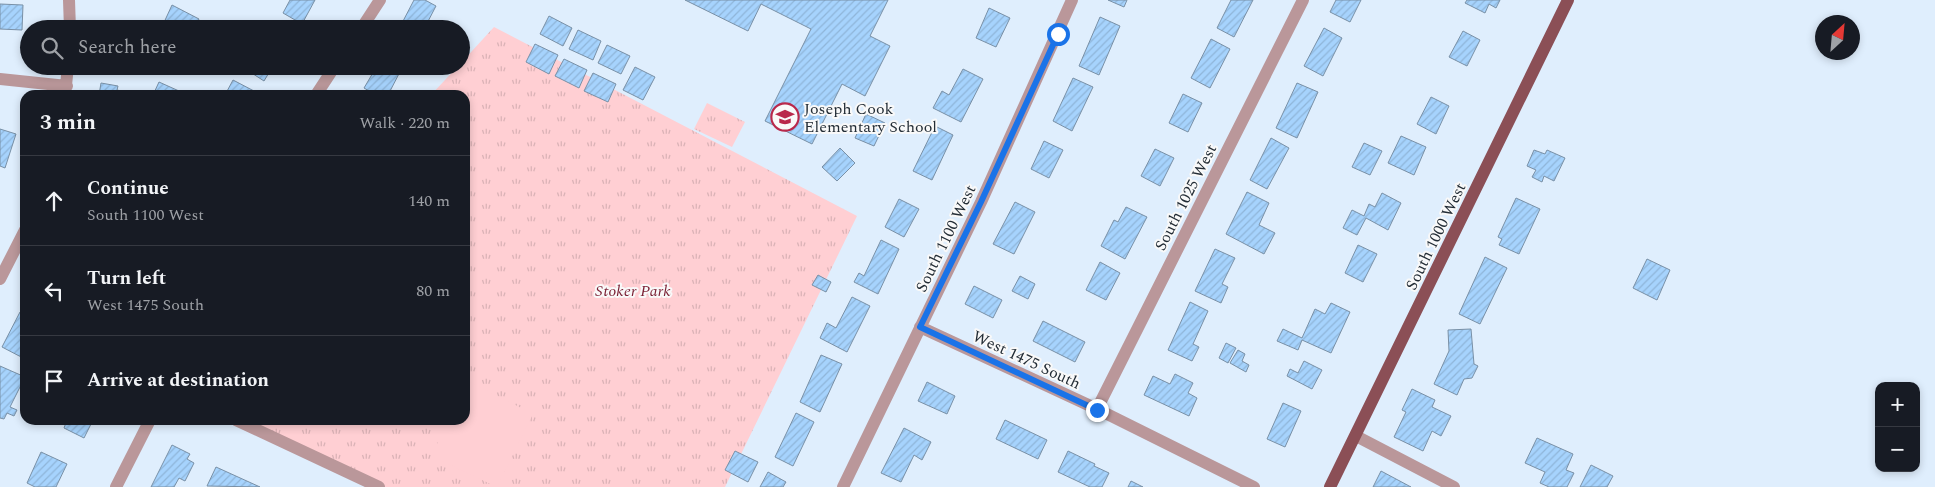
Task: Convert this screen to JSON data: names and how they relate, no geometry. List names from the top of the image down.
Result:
{
  "streets": {
    "main road": ["South 1000 West"],
    "street": ["South 1025 West", "South 1100 West", "West 1475 South"]
  },
  "crossings": [
    ["South 1025 West", "West 1475 South"],
    ["South 1100 West", "West 1475 South"]
  ],
  "parks": ["Stoker Park"],
  "places": {
    "school or university": ["Joseph Cook Elementary School"]
  },
  "north": "top right",
  "page": {
    "search": "Search here",
    "heading": ["3 min", "Walk · 220 m"],
    "list": [
      ["Continue", "South 1100 West", "140 m"],
      ["Turn left", "West 1475 South", "80 m"],
      "Arrive at destination"
    ],
    "map_buttons": ["+", "−"]
  }
}
